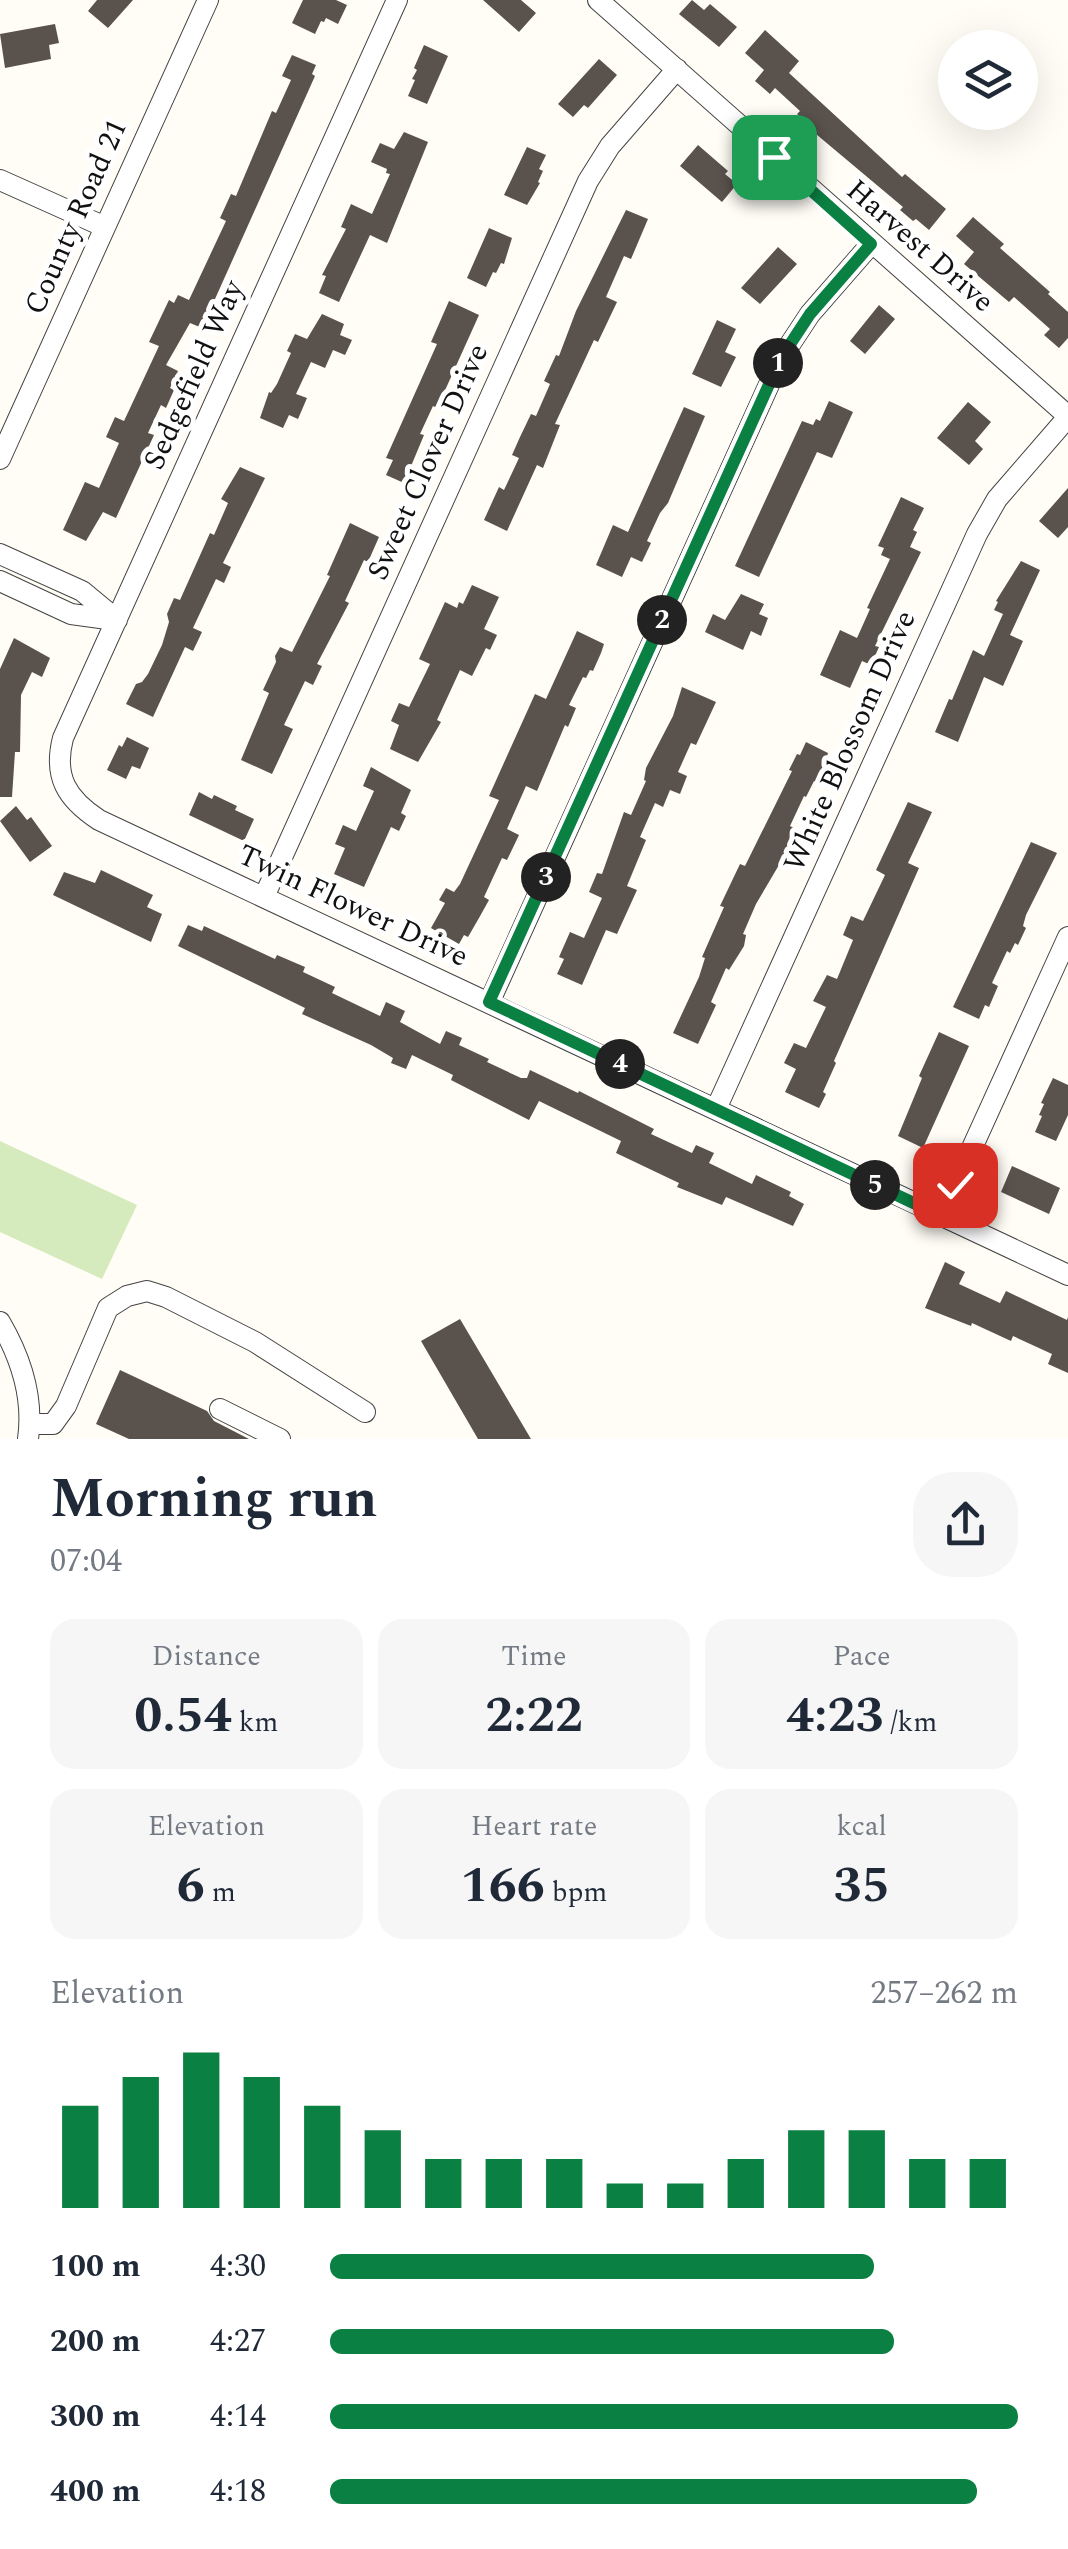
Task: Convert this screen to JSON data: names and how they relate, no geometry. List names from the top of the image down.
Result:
{
  "streets": {
    "street": [
      "County Road 21",
      "Harvest Drive",
      "Sedgefield Way",
      "Sweet Clover Drive",
      "White Blossom Drive",
      "Twin Flower Drive"
    ]
  },
  "crossings": [
    ["Harvest Drive", "Sweet Clover Drive"],
    ["Harvest Drive", "White Blossom Drive"],
    ["Sedgefield Way", "Twin Flower Drive"],
    ["Sweet Clover Drive", "Twin Flower Drive"],
    ["White Blossom Drive", "Twin Flower Drive"]
  ],
  "page": {
    "pins": [
      "1",
      "2",
      "3",
      "4",
      "5"
    ],
    "heading": ["Morning run", "07:04"],
    "stats": [
      ["Distance", "0.54 km"],
      ["Time", "2:22"],
      ["Pace", "4:23 /km"],
      ["Elevation", "6 m"],
      ["Heart rate", "166 bpm"],
      ["kcal", "35"]
    ],
    "chart": ["Elevation", "257–262 m"],
    "list": [
      {
        "name": "100 m",
        "note": "4:30"
      },
      {
        "name": "200 m",
        "note": "4:27"
      },
      {
        "name": "300 m",
        "note": "4:14"
      },
      {
        "name": "400 m",
        "note": "4:18"
      }
    ]
  }
}
